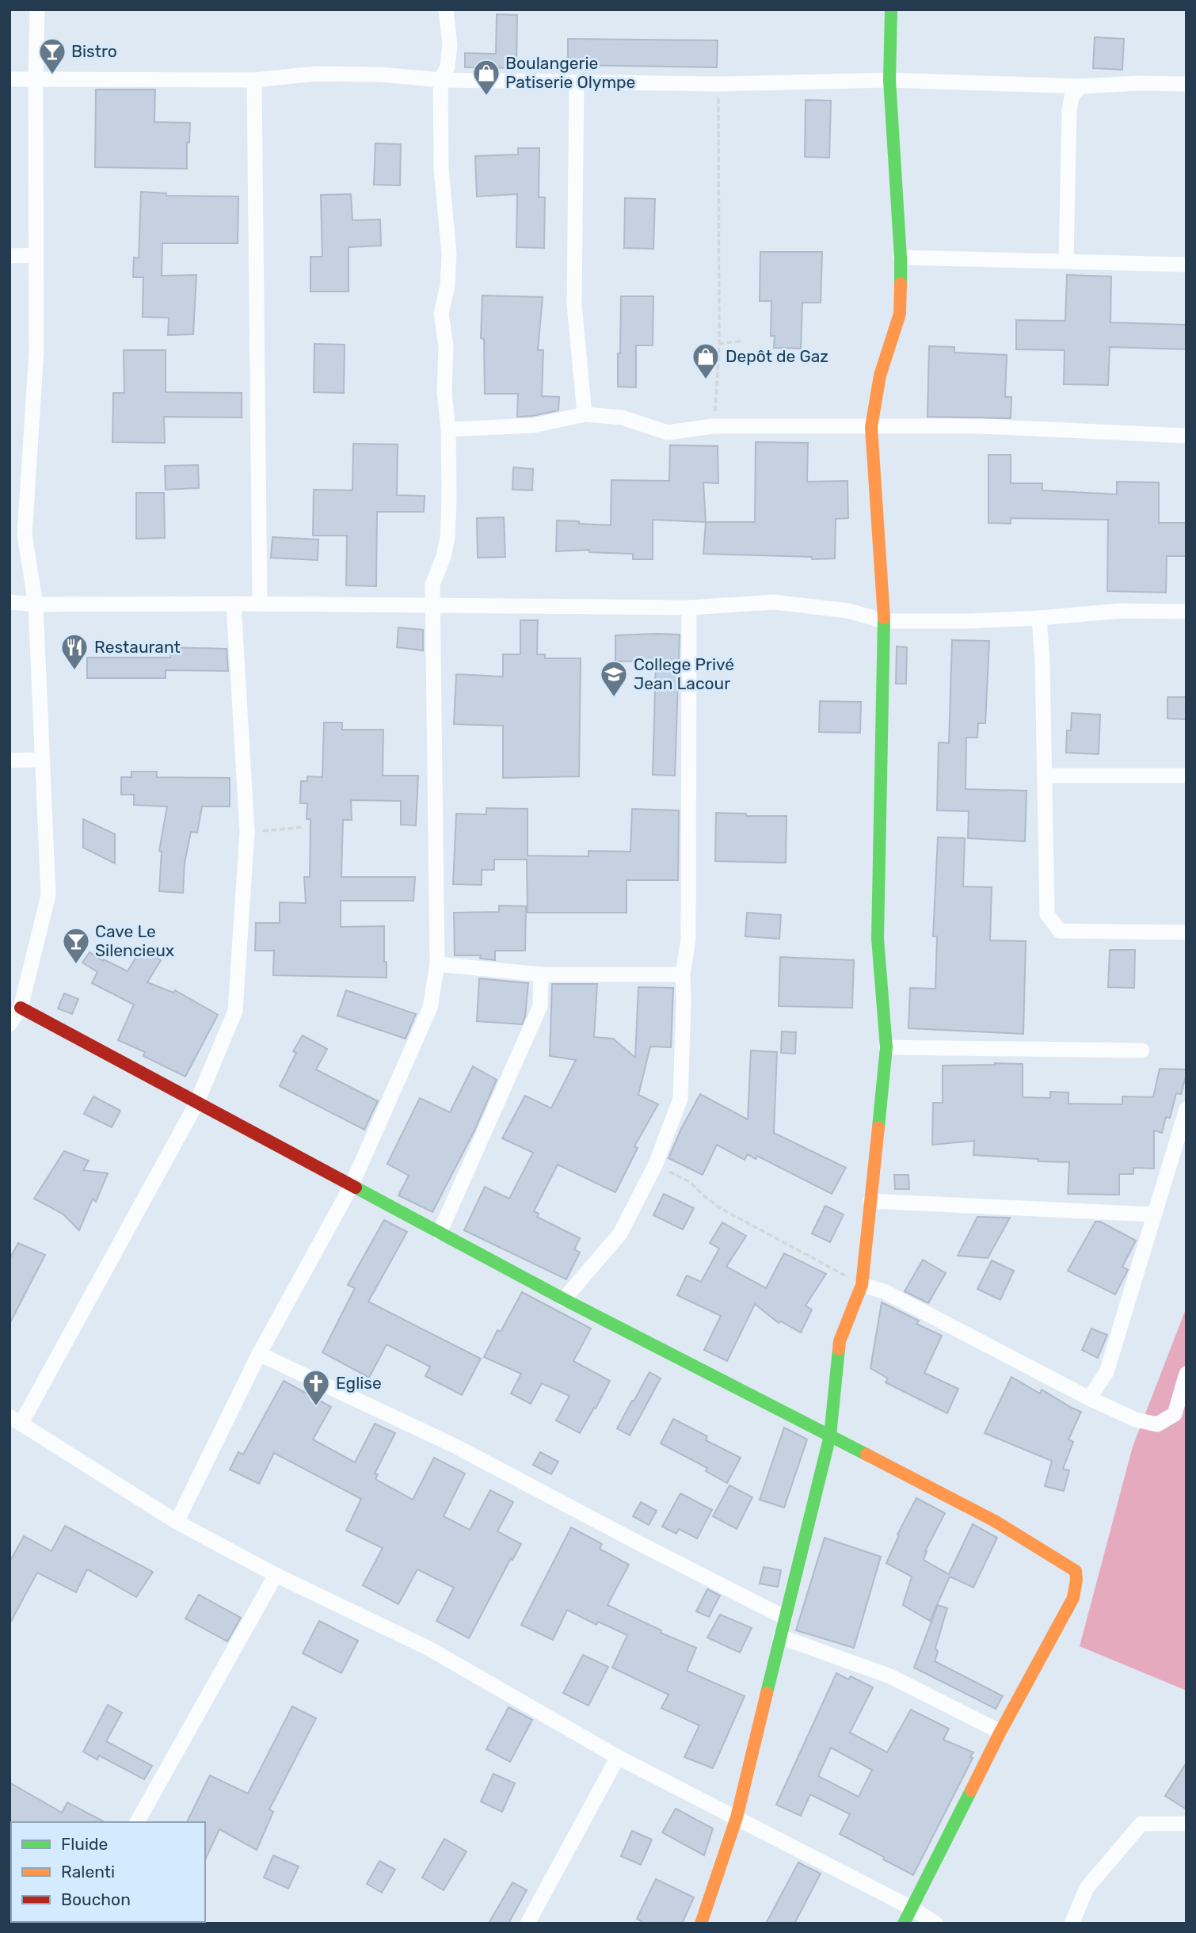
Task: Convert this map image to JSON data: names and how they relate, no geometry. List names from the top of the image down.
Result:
{
  "places": {
    "bar": ["Bistro", "Cave Le Silencieux"],
    "shop": ["Boulangerie Patiserie Olympe", "Depôt de Gaz"],
    "restaurant": ["Restaurant"],
    "school or university": ["College Privé Jean Lacour"],
    "church": ["Eglise"]
  },
  "legend": ["Fluide", "Ralenti", "Bouchon"]
}
